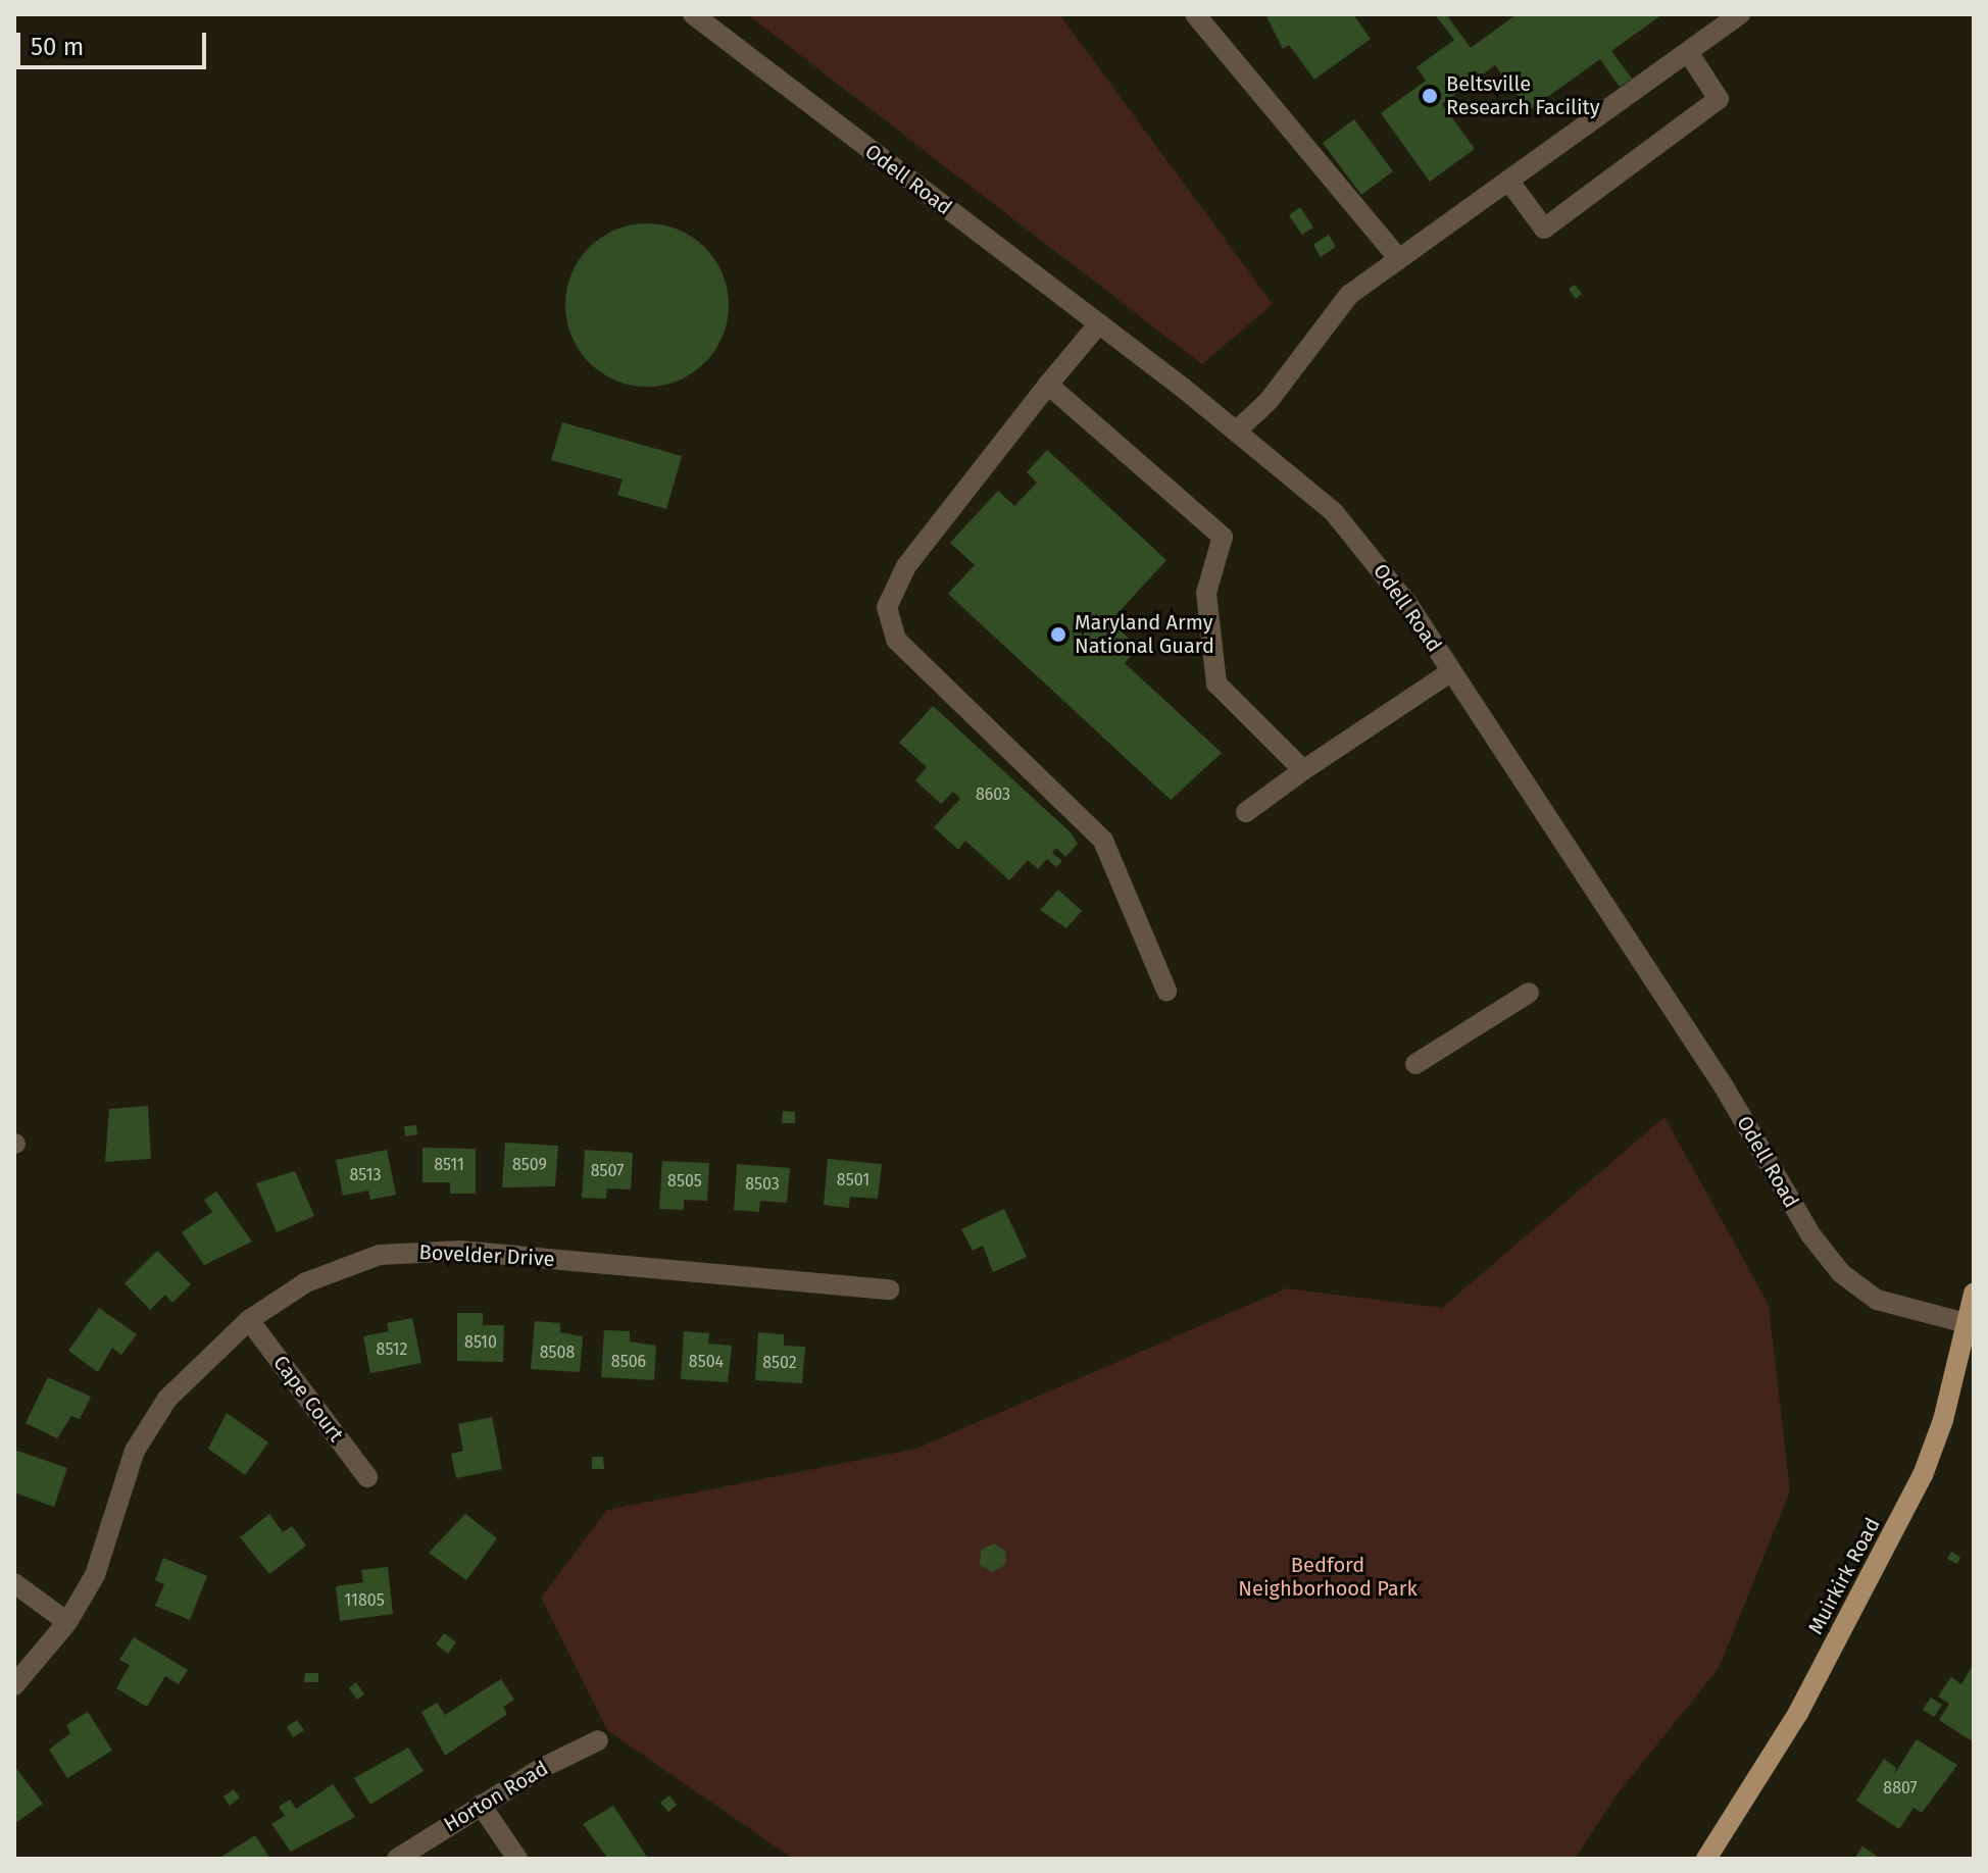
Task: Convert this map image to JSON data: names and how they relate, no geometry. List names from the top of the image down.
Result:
{
  "streets": {
    "main road": ["Muirkirk Road"],
    "street": [
      "Odell Road",
      "Bovelder Drive",
      "Cape Court",
      "Horton Road"
    ]
  },
  "crossings": [
    ["Odell Road", "Muirkirk Road"],
    ["Bovelder Drive", "Cape Court"]
  ],
  "parks": ["Bedford Neighborhood Park"],
  "places": ["Beltsville Research Facility", "Maryland Army National Guard"],
  "house_numbers": [
    "8603",
    "8511",
    "8509",
    "8507",
    "8513",
    "8501",
    "8505",
    "8503",
    "8510",
    "8512",
    "8508",
    "8506",
    "8504",
    "8502",
    "11805",
    "8807"
  ],
  "scale_bar": "50 m"
}
